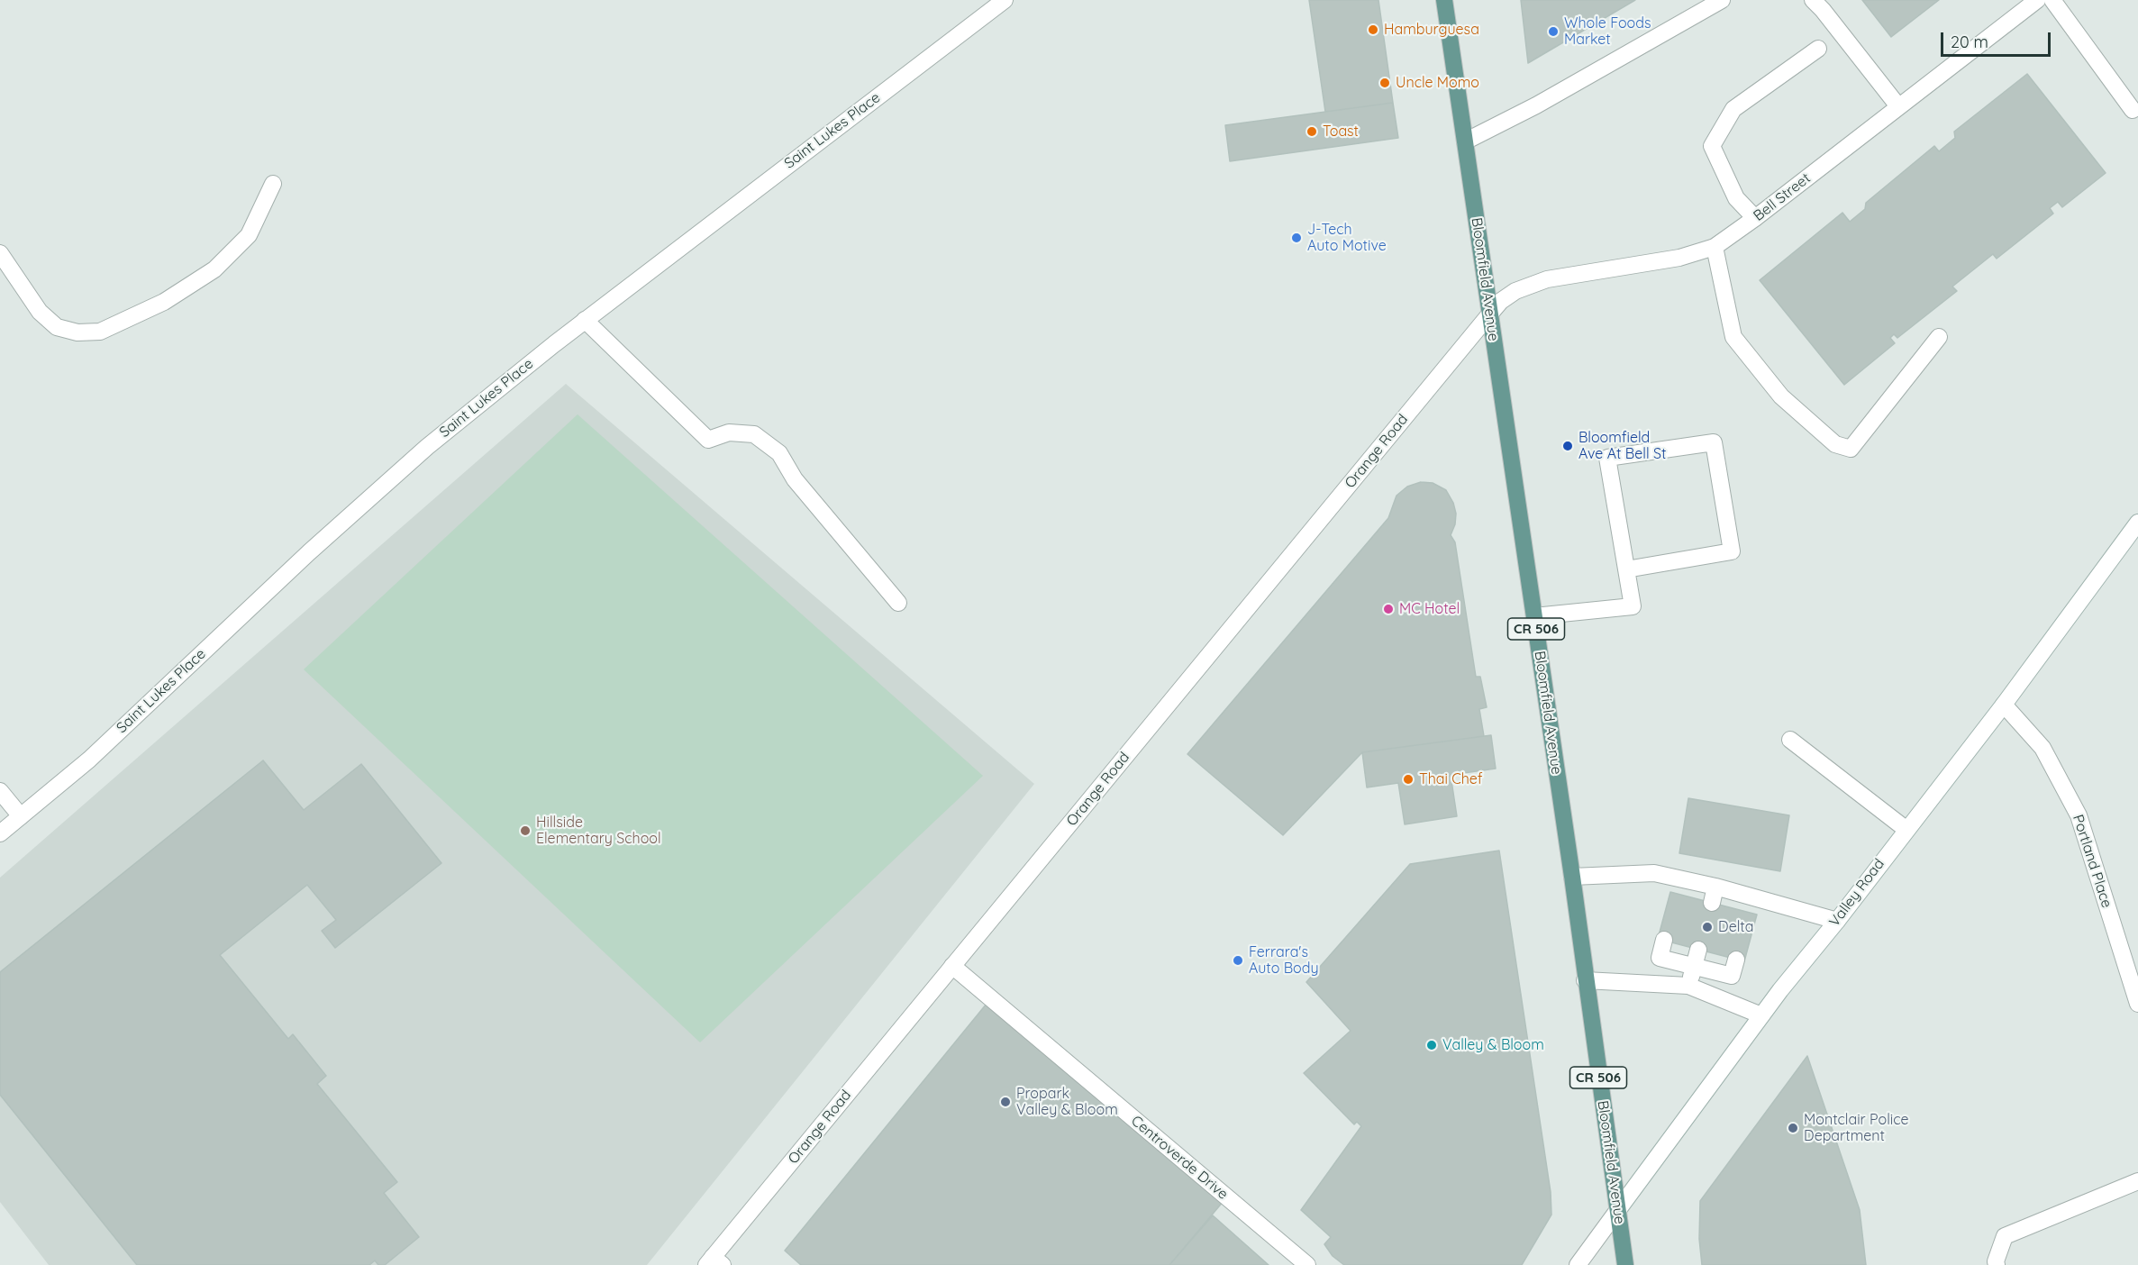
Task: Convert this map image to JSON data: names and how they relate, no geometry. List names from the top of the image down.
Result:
{
  "streets": {
    "main road": ["Bloomfield Avenue", "CR 506"],
    "street": [
      "Saint Lukes Place",
      "Bell Street",
      "Orange Road",
      "Portland Place",
      "Valley Road",
      "Centroverde Drive"
    ]
  },
  "crossings": [
    ["Bell Street", "Bloomfield Avenue"],
    ["Bell Street", "Orange Road"],
    ["Bloomfield Avenue", "Orange Road"],
    ["Bloomfield Avenue", "Valley Road"],
    ["Orange Road", "Centroverde Drive"],
    ["Portland Place", "Valley Road"]
  ],
  "places": [
    "Hamburguesa",
    "Whole Foods Market",
    "Uncle Momo",
    "Toast",
    "J-Tech Auto Motive",
    "Bloomfield Ave At Bell St",
    "MC Hotel",
    "Thai Chef",
    "Hillside Elementary School",
    "Delta",
    "Ferrara's Auto Body",
    "Valley & Bloom",
    "Propark Valley & Bloom",
    "Montclair Police Department"
  ],
  "scale_bar": "20 m"
}
